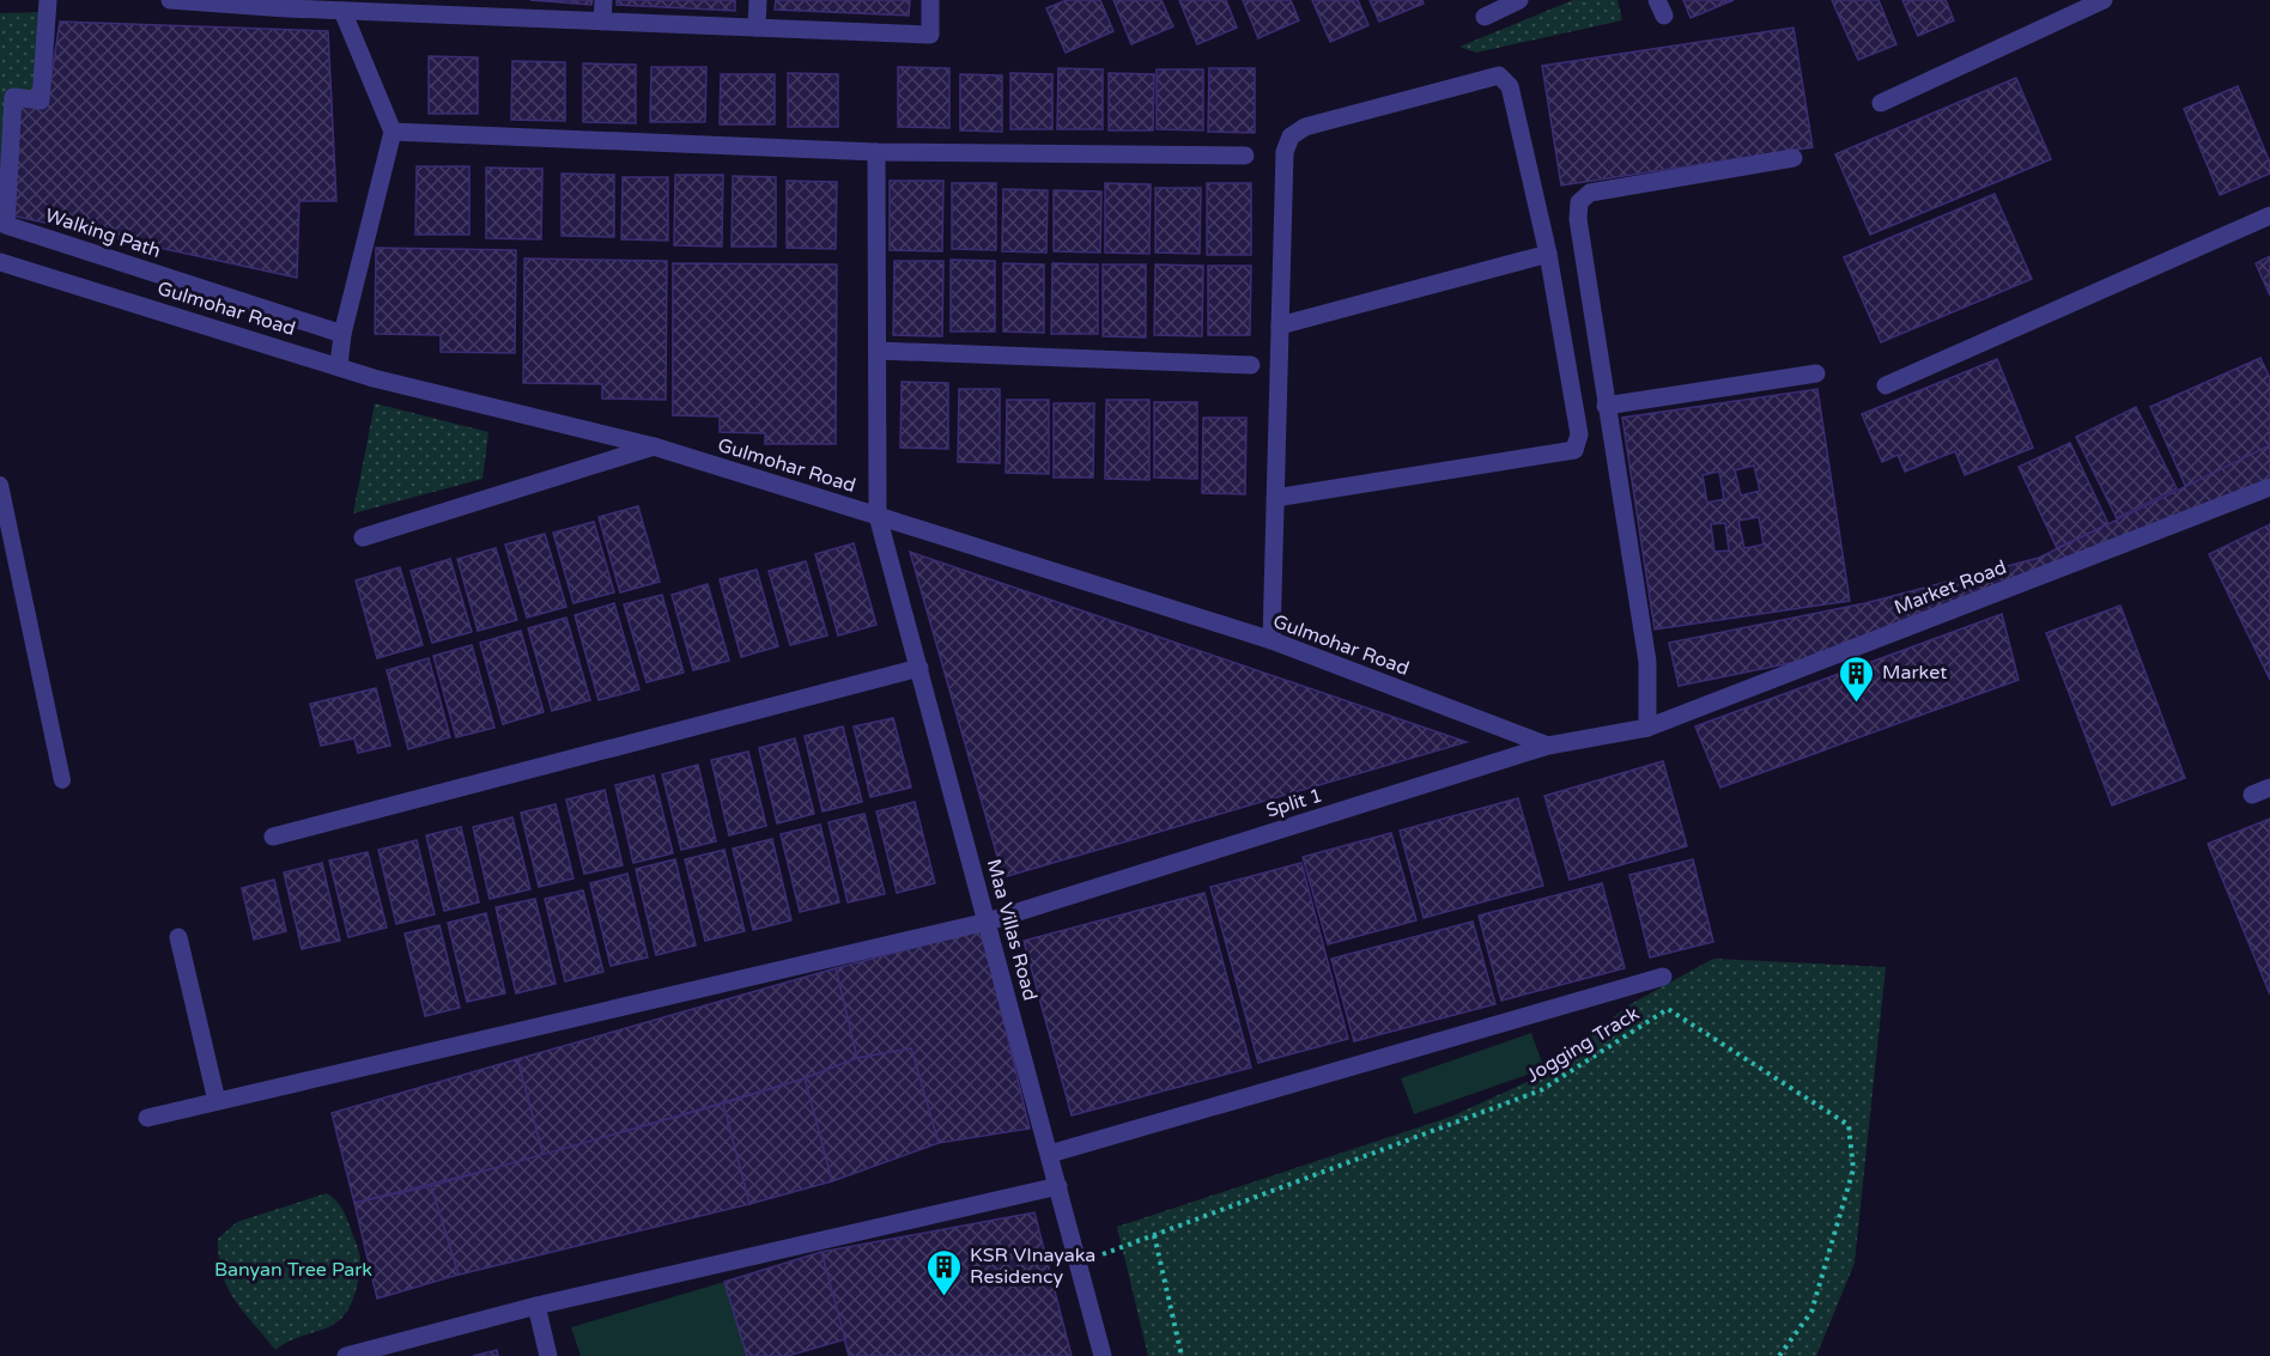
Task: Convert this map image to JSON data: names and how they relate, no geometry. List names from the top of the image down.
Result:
{
  "streets": {
    "street": [
      "Walking Path",
      "Gulmohar Road",
      "Market Road",
      "Split 1",
      "Maa Villas Road"
    ],
    "path": ["Jogging Track"]
  },
  "crossings": [
    ["Gulmohar Road", "Split 1"],
    ["Gulmohar Road", "Maa Villas Road"],
    ["Market Road", "Split 1"],
    ["Split 1", "Maa Villas Road"]
  ],
  "parks": ["Banyan Tree Park"],
  "places": {
    "building": ["Market", "KSR VInayaka Residency"]
  }
}
